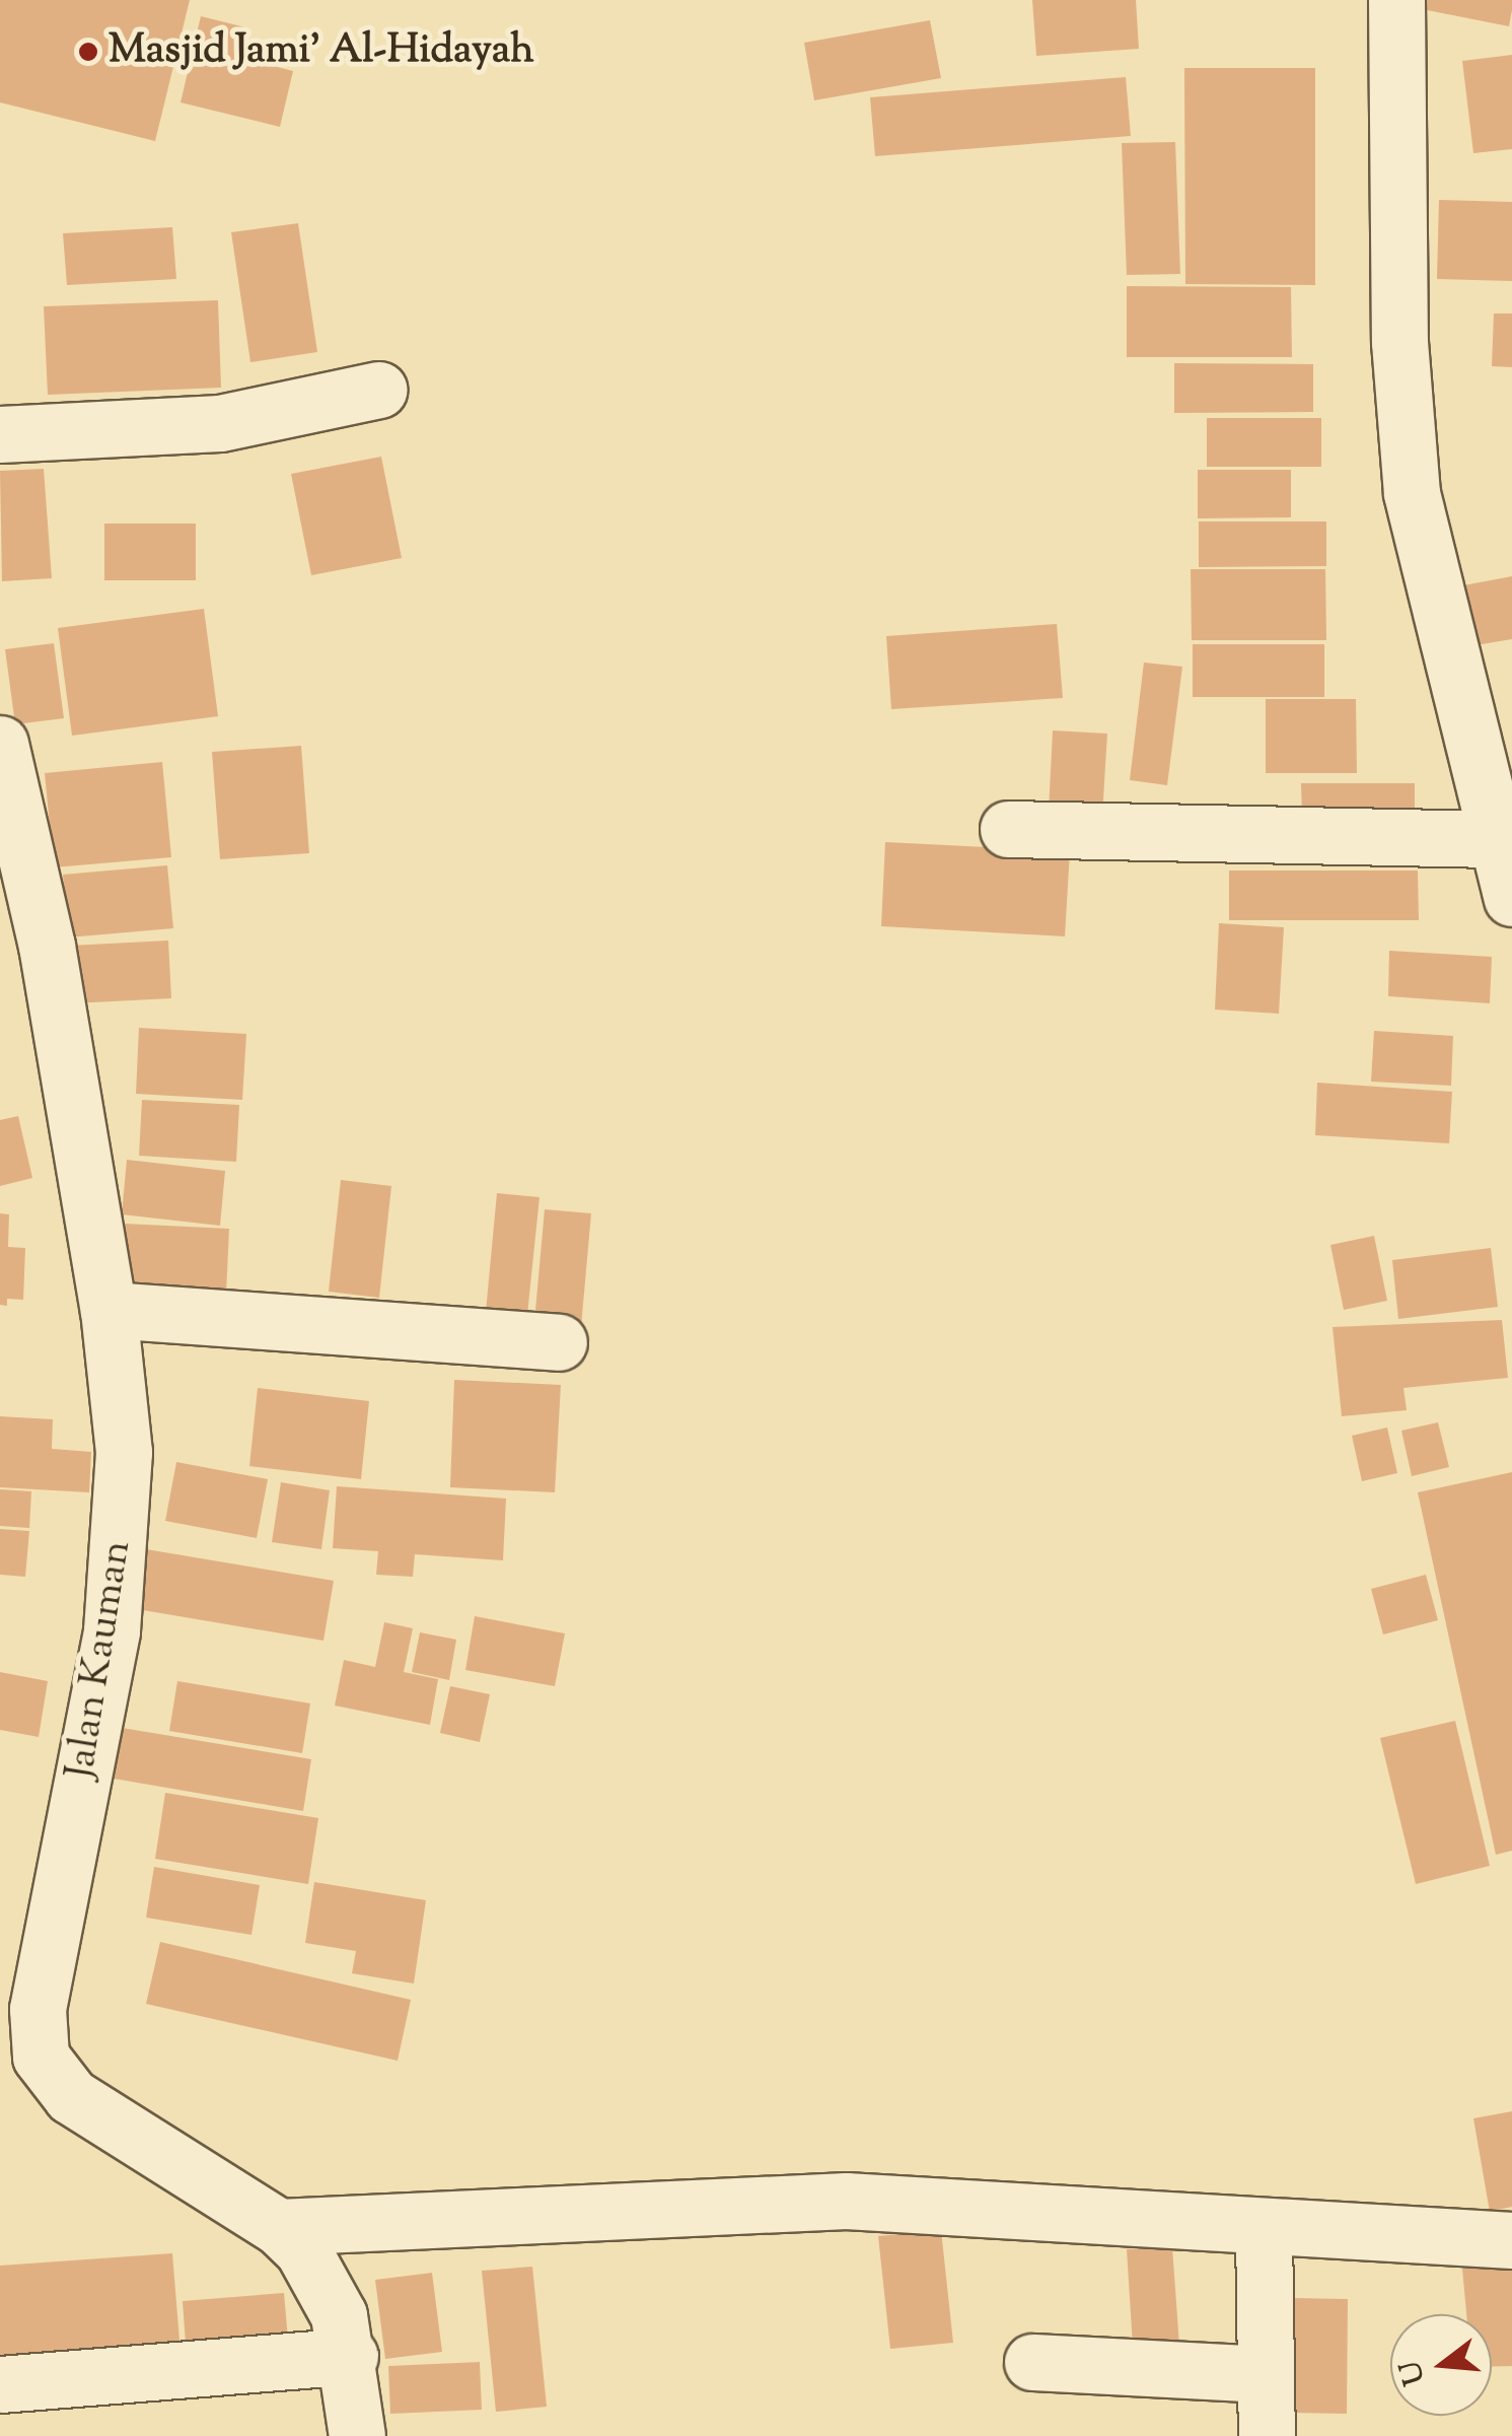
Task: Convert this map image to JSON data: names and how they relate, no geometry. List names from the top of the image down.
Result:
{
  "streets": {
    "street": ["Jalan Kauman"]
  },
  "places": ["Masjid Jami' Al-Hidayah"],
  "north": "left"
}
